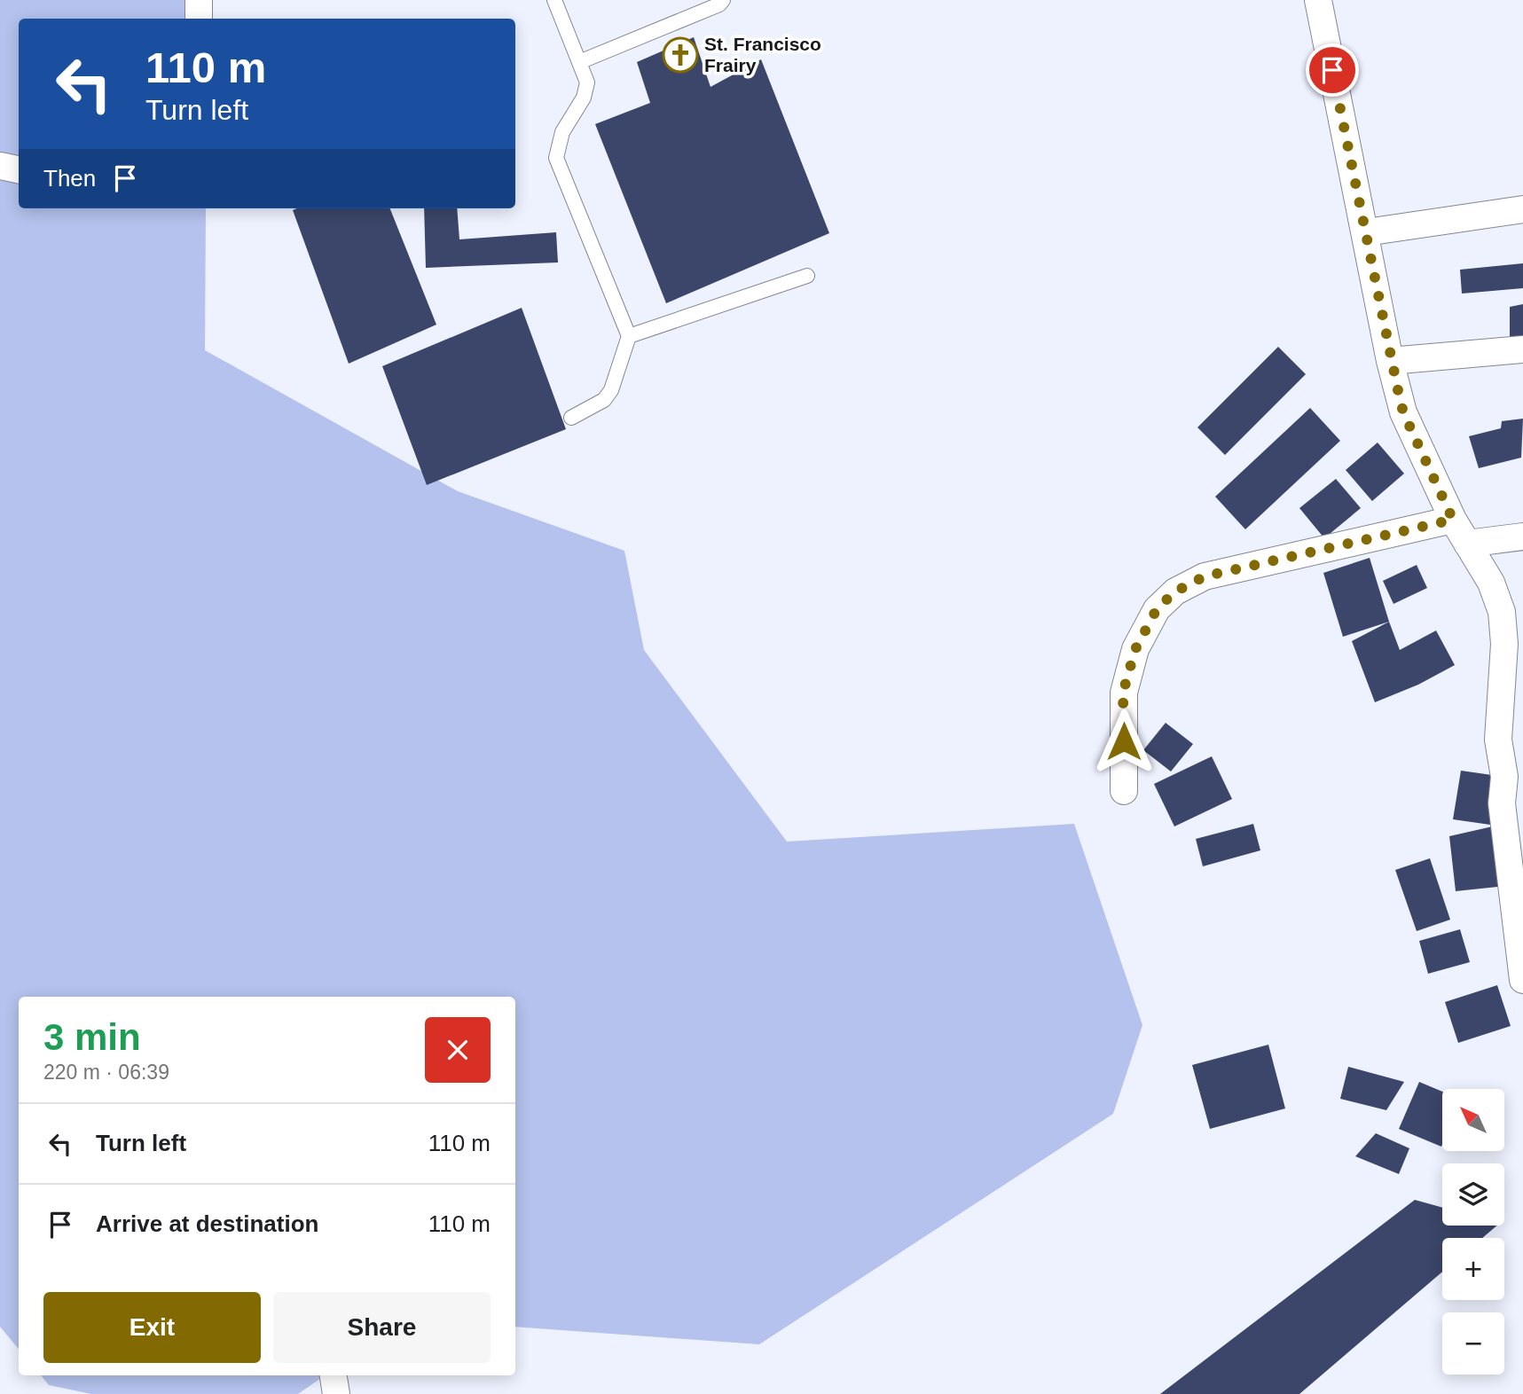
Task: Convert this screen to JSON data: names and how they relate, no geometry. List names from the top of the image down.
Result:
{
  "places": {
    "church": ["St. Francisco Frairy"]
  },
  "north": "top left",
  "page": {
    "turn": ["110 m", "Turn left"],
    "then": "Then",
    "heading": ["3 min", "220 m · 06:39"],
    "map_buttons": ["+", "−"],
    "list": [
      {
        "name": "Turn left",
        "value": "110 m"
      },
      {
        "name": "Arrive at destination",
        "value": "110 m"
      }
    ],
    "buttons": ["Exit", "Share"]
  }
}
